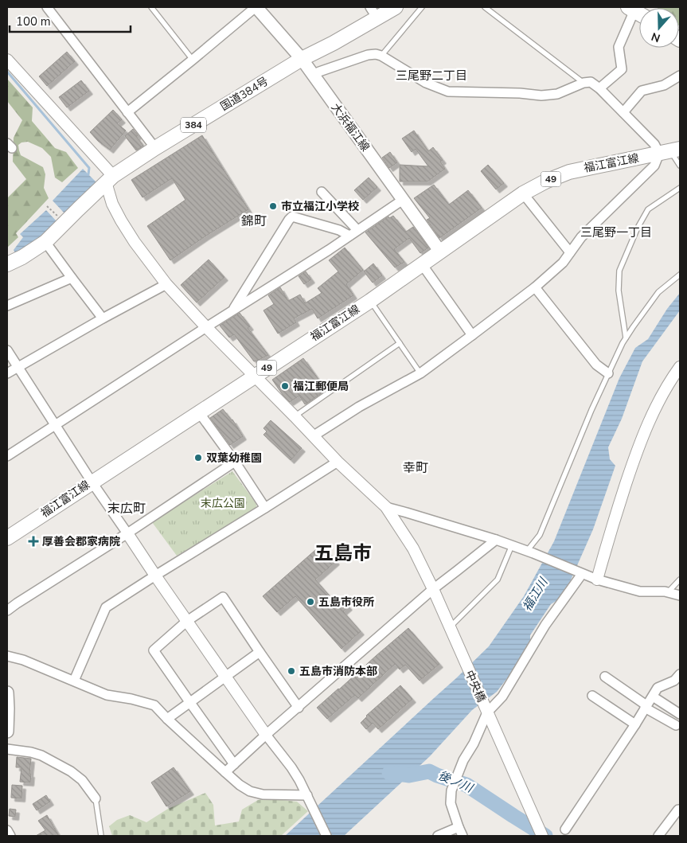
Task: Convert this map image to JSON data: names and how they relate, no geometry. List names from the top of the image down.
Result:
{
  "streets": {
    "main road": [
      "国道384号",
      "384",
      "大浜福江線",
      "福江富江線",
      "49"
    ],
    "street": ["中央橋"]
  },
  "crossings": [
    ["国道384号", "大浜福江線"],
    ["国道384号", "中央橋"],
    ["大浜福江線", "福江富江線"],
    ["福江富江線", "中央橋"]
  ],
  "districts": [
    "三尾野二丁目",
    "錦町",
    "三尾野一丁目",
    "幸町",
    "末広町",
    "五島市"
  ],
  "water": ["福江川", "後ノ川"],
  "parks": ["末広公園"],
  "places": {
    "other": [
      "市立福江小学校",
      "福江郵便局",
      "双葉幼稚園",
      "五島市役所",
      "五島市消防本部"
    ],
    "health": ["厚善会郡家病院"]
  },
  "scale_bar": "100 m",
  "north": "bottom"
}
